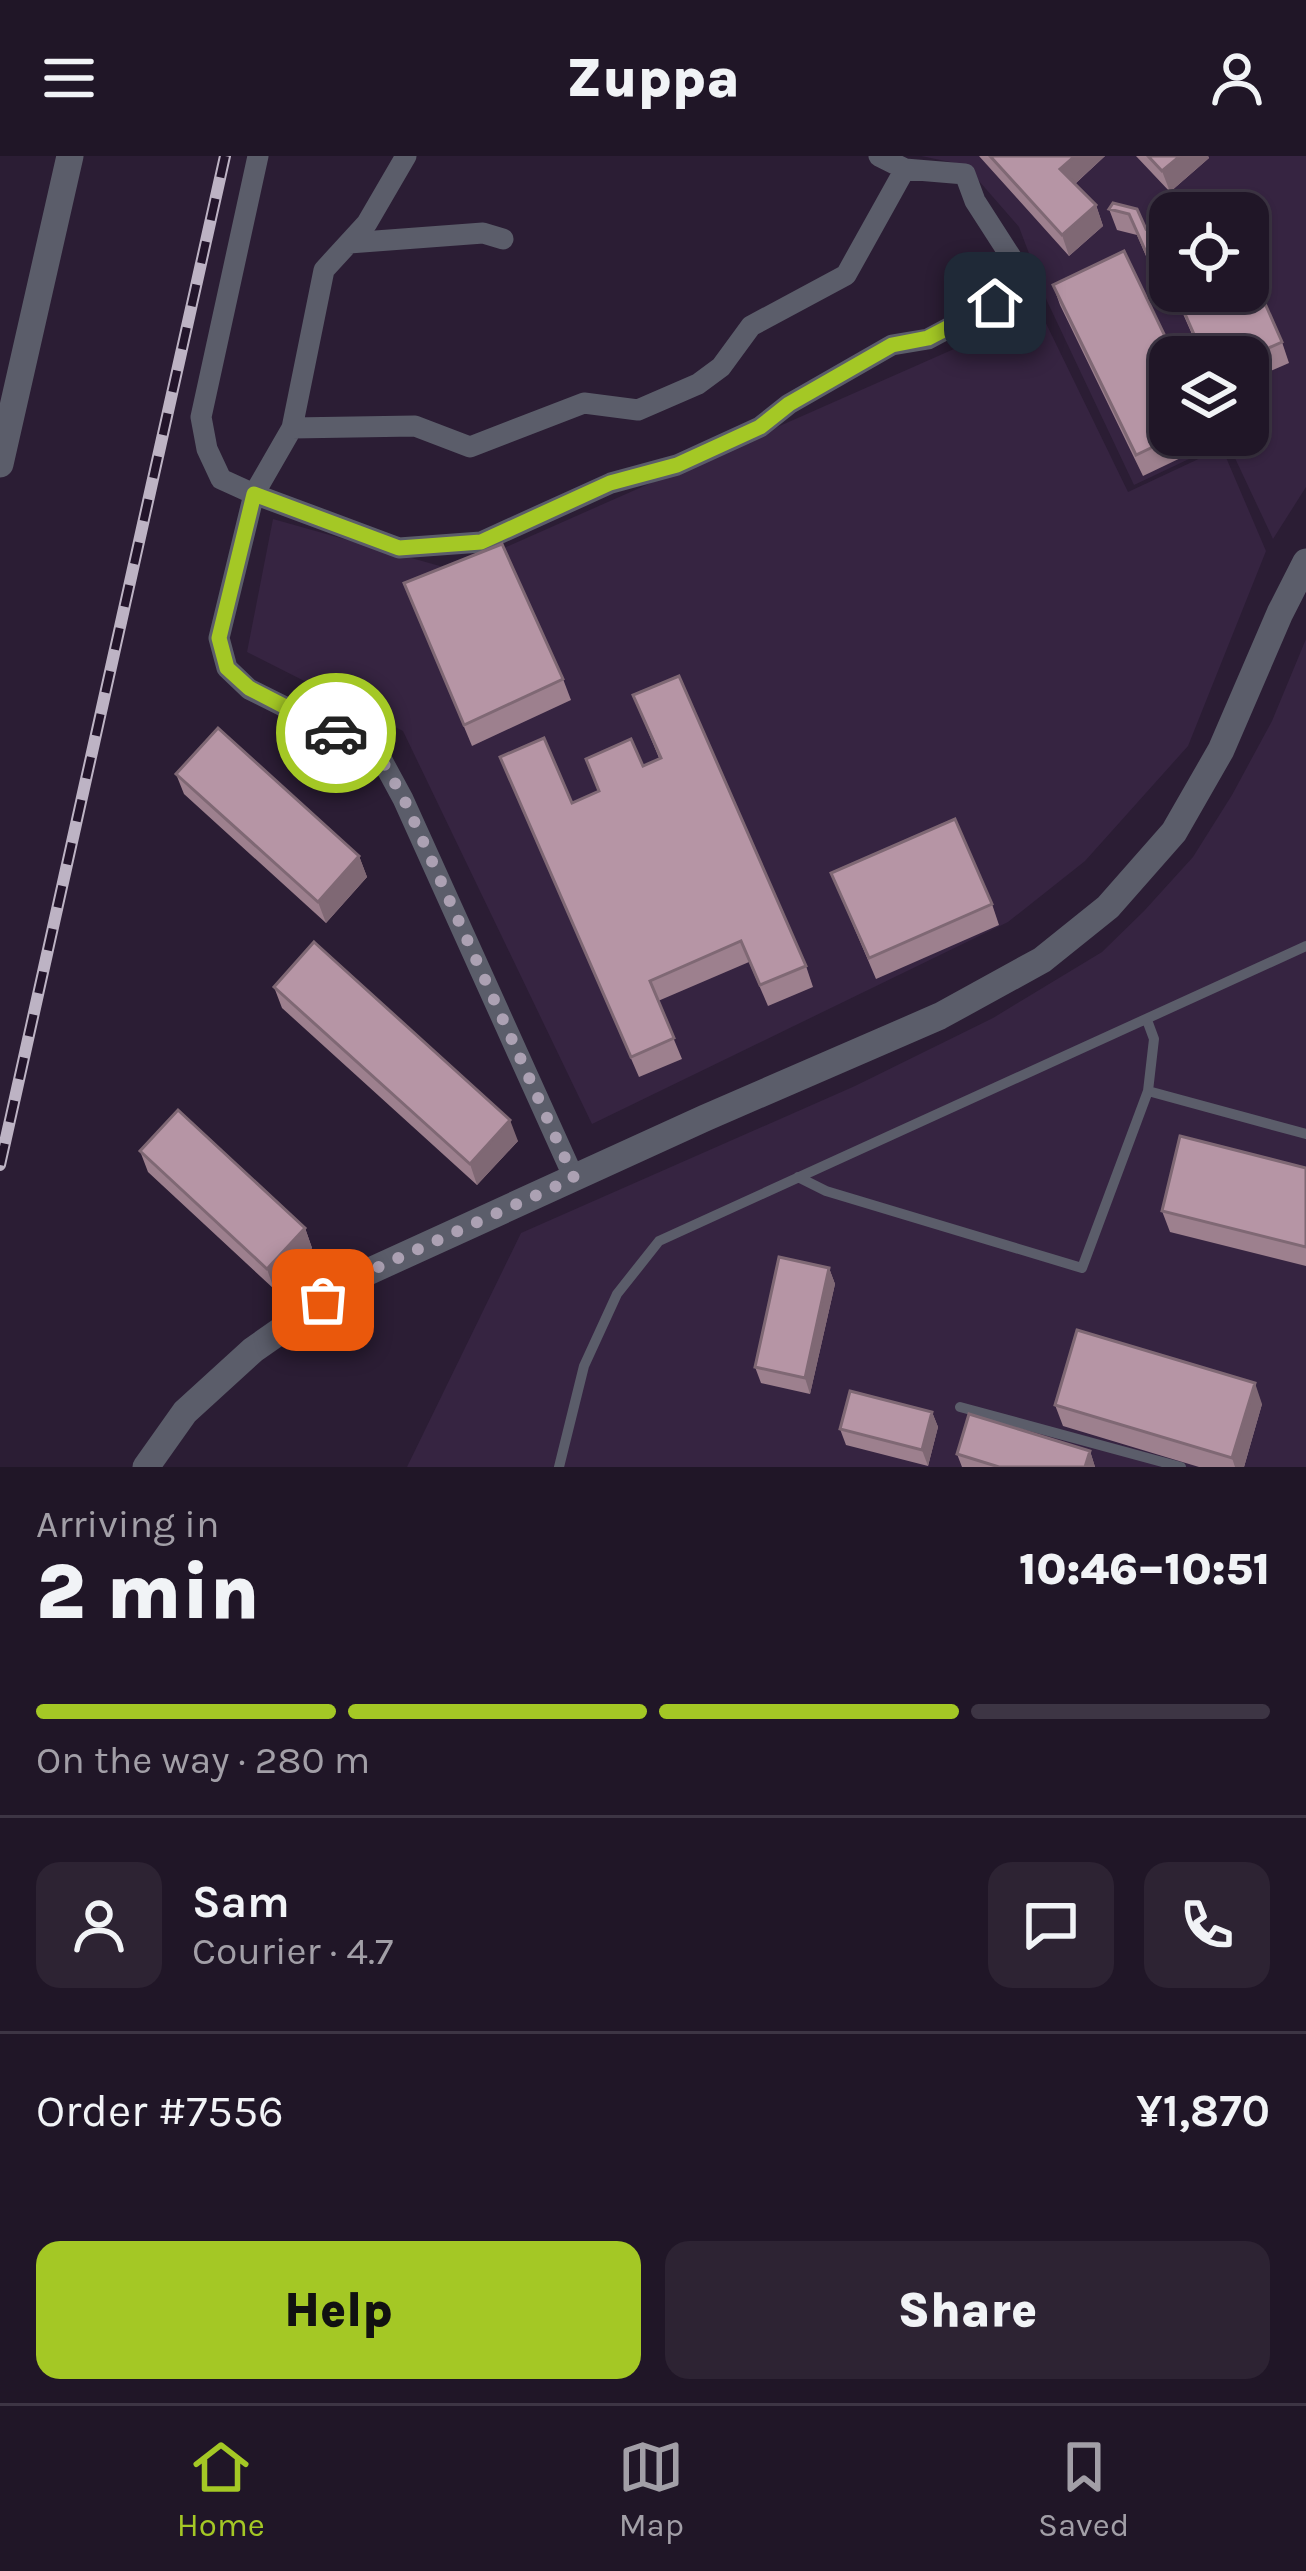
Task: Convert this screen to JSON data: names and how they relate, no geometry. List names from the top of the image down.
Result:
{
  "page": {
    "header": "Zuppa",
    "heading": ["2 min", "Arriving in", "10:46–10:51"],
    "panel": [
      "Sam",
      "Courier · 4.7",
      "Order #7556",
      "¥1,870"
    ],
    "bar": "On the way · 280 m",
    "buttons": ["Help", "Share"],
    "tabs": ["Home", "Map", "Saved"]
  }
}
